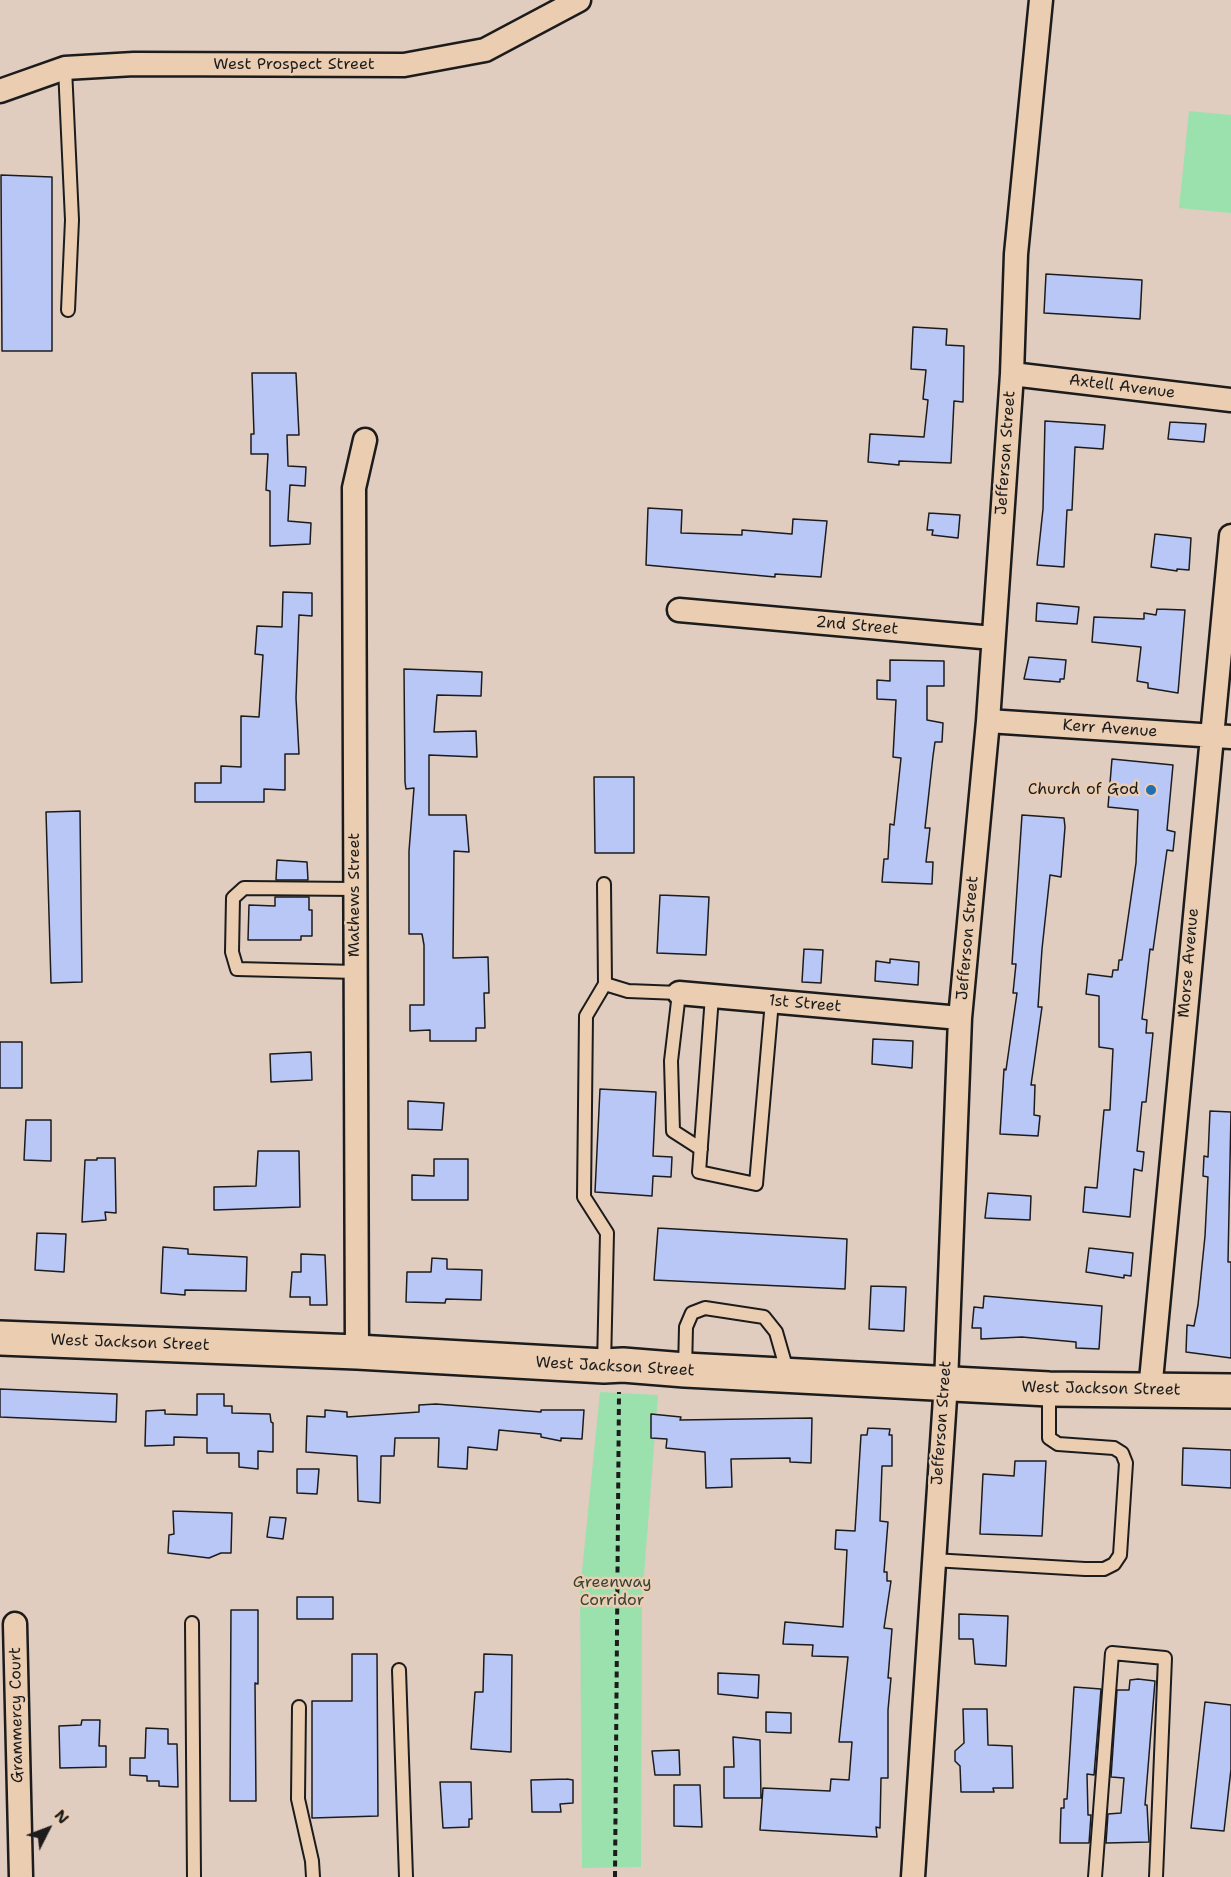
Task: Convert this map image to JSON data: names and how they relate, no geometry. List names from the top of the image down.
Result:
{
  "streets": {
    "street": [
      "West Prospect Street",
      "Axtell Avenue",
      "Jefferson Street",
      "2nd Street",
      "Kerr Avenue",
      "Mathews Street",
      "Morse Avenue",
      "1st Street",
      "West Jackson Street",
      "Grammercy Court"
    ]
  },
  "crossings": [
    ["Axtell Avenue", "Jefferson Street"],
    ["Jefferson Street", "2nd Street"],
    ["Jefferson Street", "Kerr Avenue"],
    ["Jefferson Street", "1st Street"],
    ["Jefferson Street", "West Jackson Street"],
    ["Kerr Avenue", "Morse Avenue"],
    ["Mathews Street", "West Jackson Street"],
    ["Morse Avenue", "West Jackson Street"]
  ],
  "parks": ["Greenway Corridor"],
  "places": ["Church of God"],
  "north": "top right"
}
